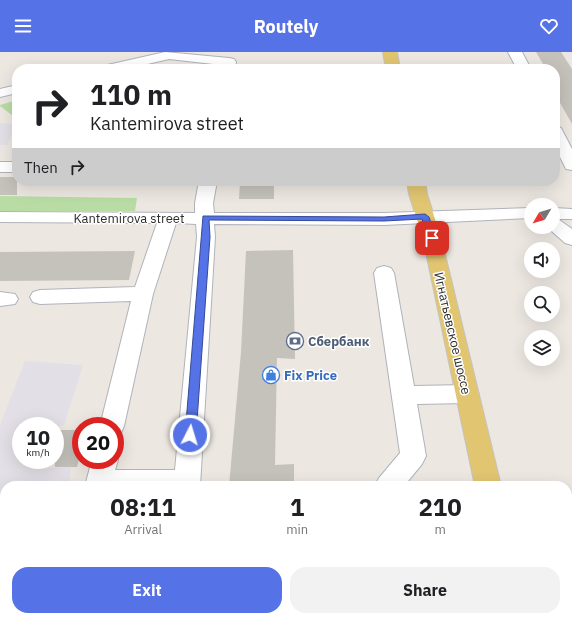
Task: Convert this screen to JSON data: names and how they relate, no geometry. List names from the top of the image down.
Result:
{
  "streets": {
    "main road": ["Игнатьевское шоссе"],
    "street": ["Kantemirova street"]
  },
  "crossings": [
    ["Kantemirova street", "Игнатьевское шоссе"]
  ],
  "places": {
    "bank": ["Сбербанк"],
    "shop": ["Fix Price"]
  },
  "north": "bottom left",
  "page": {
    "header": "Routely",
    "turn": ["110 m", "Kantemirova street"],
    "then": "Then",
    "speed": "10 km/h",
    "limit": "20",
    "eta": [
      "08:11",
      "Arrival",
      "1",
      "min",
      "210",
      "m"
    ],
    "buttons": ["Exit", "Share"]
  }
}
